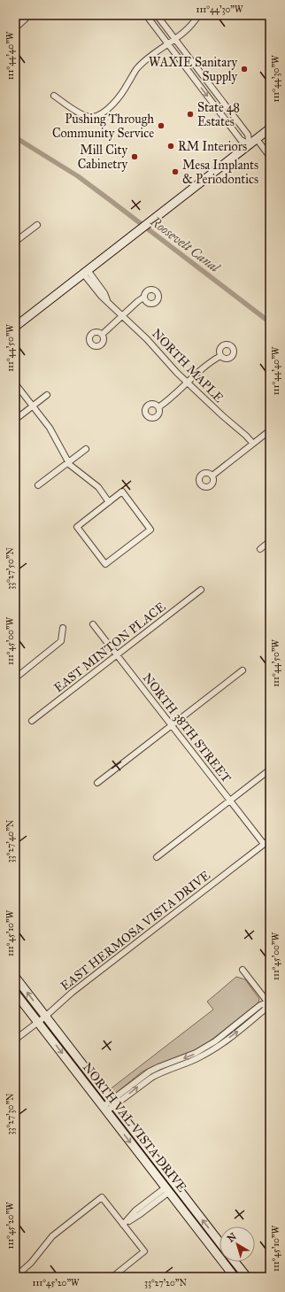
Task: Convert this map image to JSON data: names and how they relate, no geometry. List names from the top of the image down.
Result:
{
  "streets": {
    "main road": ["NORTH VAL VISTA DRIVE"],
    "street": [
      "NORTH MAPLE",
      "EAST MINTON PLACE",
      "NORTH 38TH STREET",
      "EAST HERMOSA VISTA DRIVE"
    ]
  },
  "crossings": [
    ["EAST MINTON PLACE", "NORTH 38TH STREET"],
    ["NORTH 38TH STREET", "EAST HERMOSA VISTA DRIVE"],
    ["EAST HERMOSA VISTA DRIVE", "NORTH VAL VISTA DRIVE"]
  ],
  "water": ["Roosevelt Canal"],
  "places": [
    "WAXIE Sanitary Supply",
    "State 48 Estates",
    "Pushing Through Community Service",
    "RM Interiors",
    "Mill City Cabinetry",
    "Mesa Implants & Periodontics"
  ],
  "north": "top left",
  "coordinates": [
    "111°44'30\"W",
    "111°44'40\"W",
    "111°44'50\"W",
    "33°27'50\"N",
    "111°45'00\"W",
    "33°27'40\"N",
    "111°45'10\"W",
    "33°27'30\"N",
    "111°45'20\"W",
    "33°27'20\"N"
  ]
}
